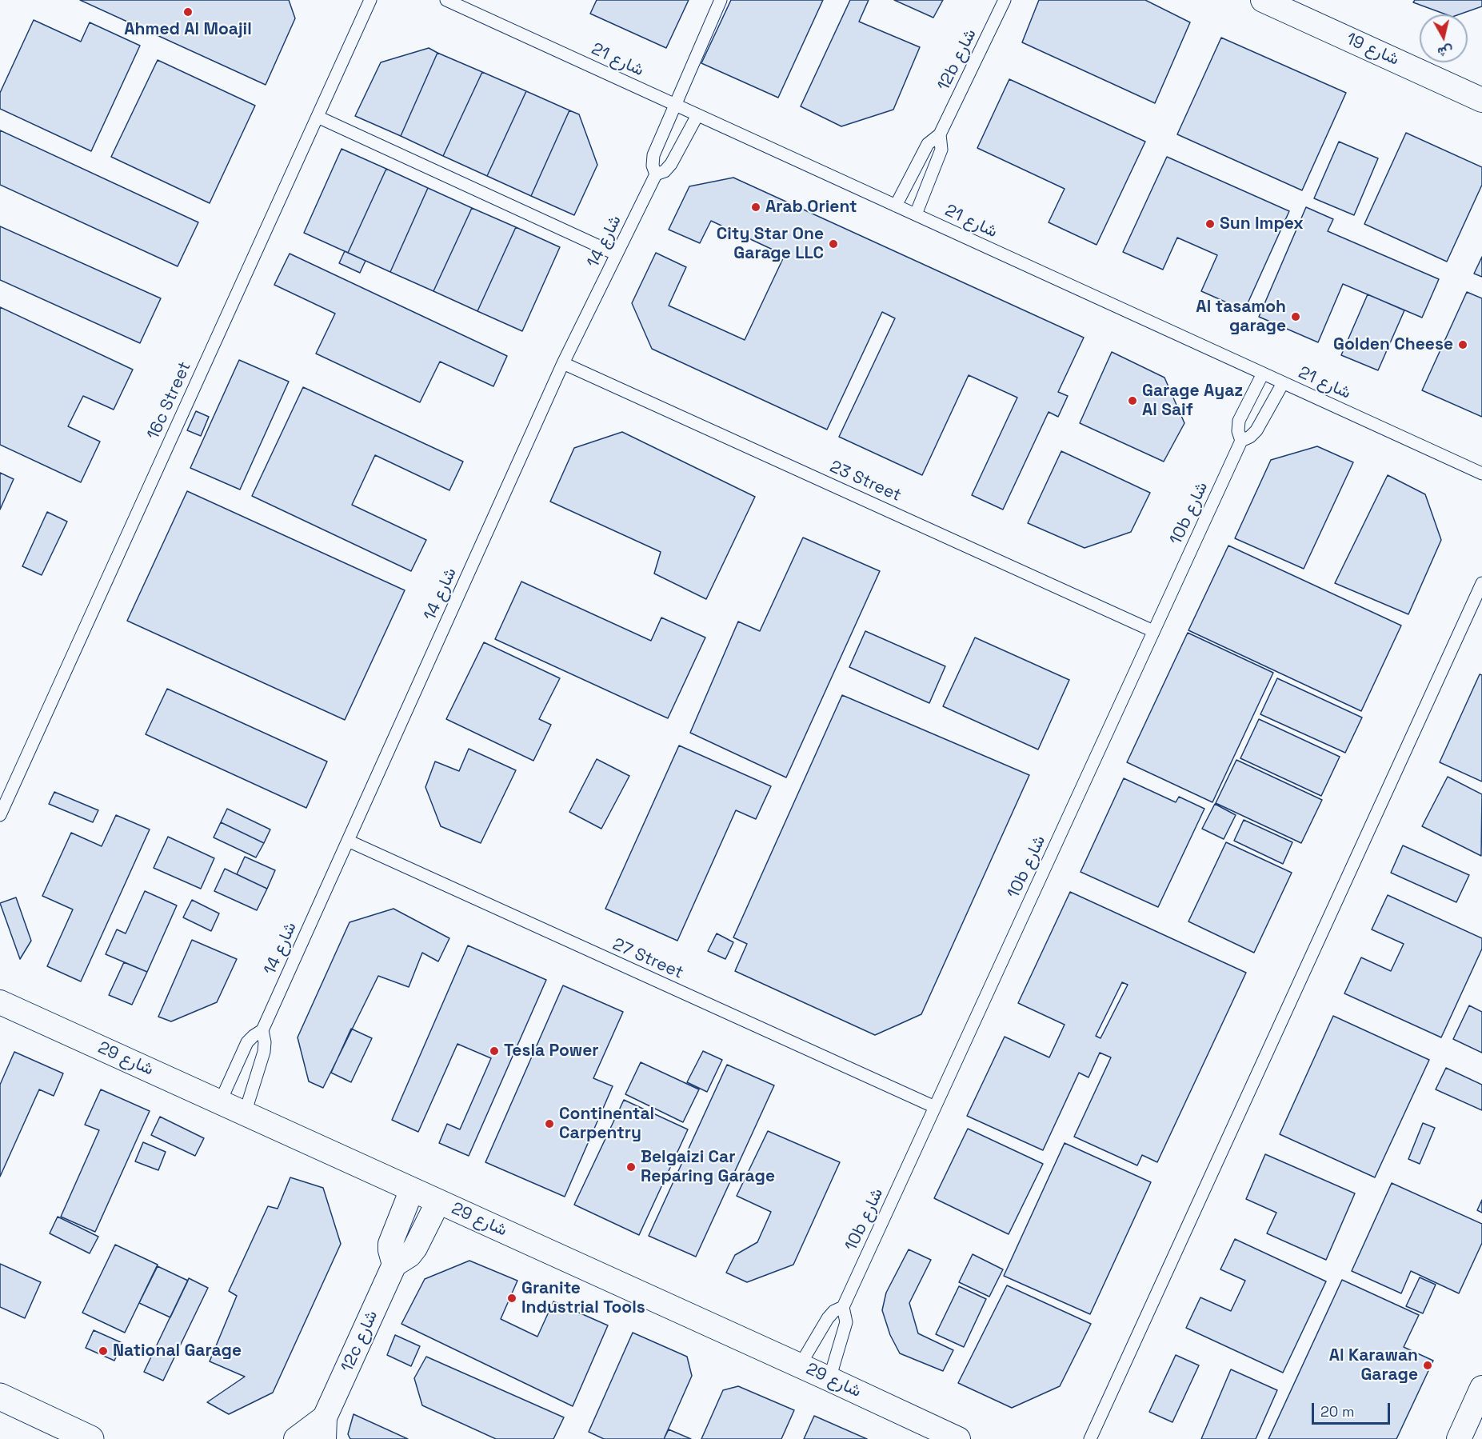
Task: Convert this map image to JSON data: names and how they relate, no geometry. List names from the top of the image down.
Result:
{
  "streets": {
    "street": ["شارع 19", "شارع 29", "12c شارع"],
    "lane": [
      "شارع 21",
      "12b شارع",
      "شارع 14",
      "16c Street",
      "23 Street",
      "10b شارع",
      "27 Street"
    ]
  },
  "crossings": [
    ["شارع 21", "12b شارع"],
    ["شارع 21", "شارع 14"],
    ["شارع 21", "10b شارع"],
    ["شارع 14", "23 Street"],
    ["شارع 14", "27 Street"],
    ["شارع 14", "شارع 29"],
    ["23 Street", "10b شارع"],
    ["10b شارع", "27 Street"],
    ["10b شارع", "شارع 29"],
    ["شارع 29", "12c شارع"]
  ],
  "places": [
    "Ahmed Al Moajil",
    "Arab Orient",
    "Sun Impex",
    "City Star One Garage LLC",
    "Al tasamoh garage",
    "Golden Cheese",
    "Garage Ayaz Al Saif",
    "Tesla Power",
    "Continental Carpentry",
    "Belgaizi Car Reparing Garage",
    "Granite Industrial Tools",
    "National Garage",
    "Al Karawan Garage"
  ],
  "scale_bar": "20 m",
  "north": "bottom"
}
